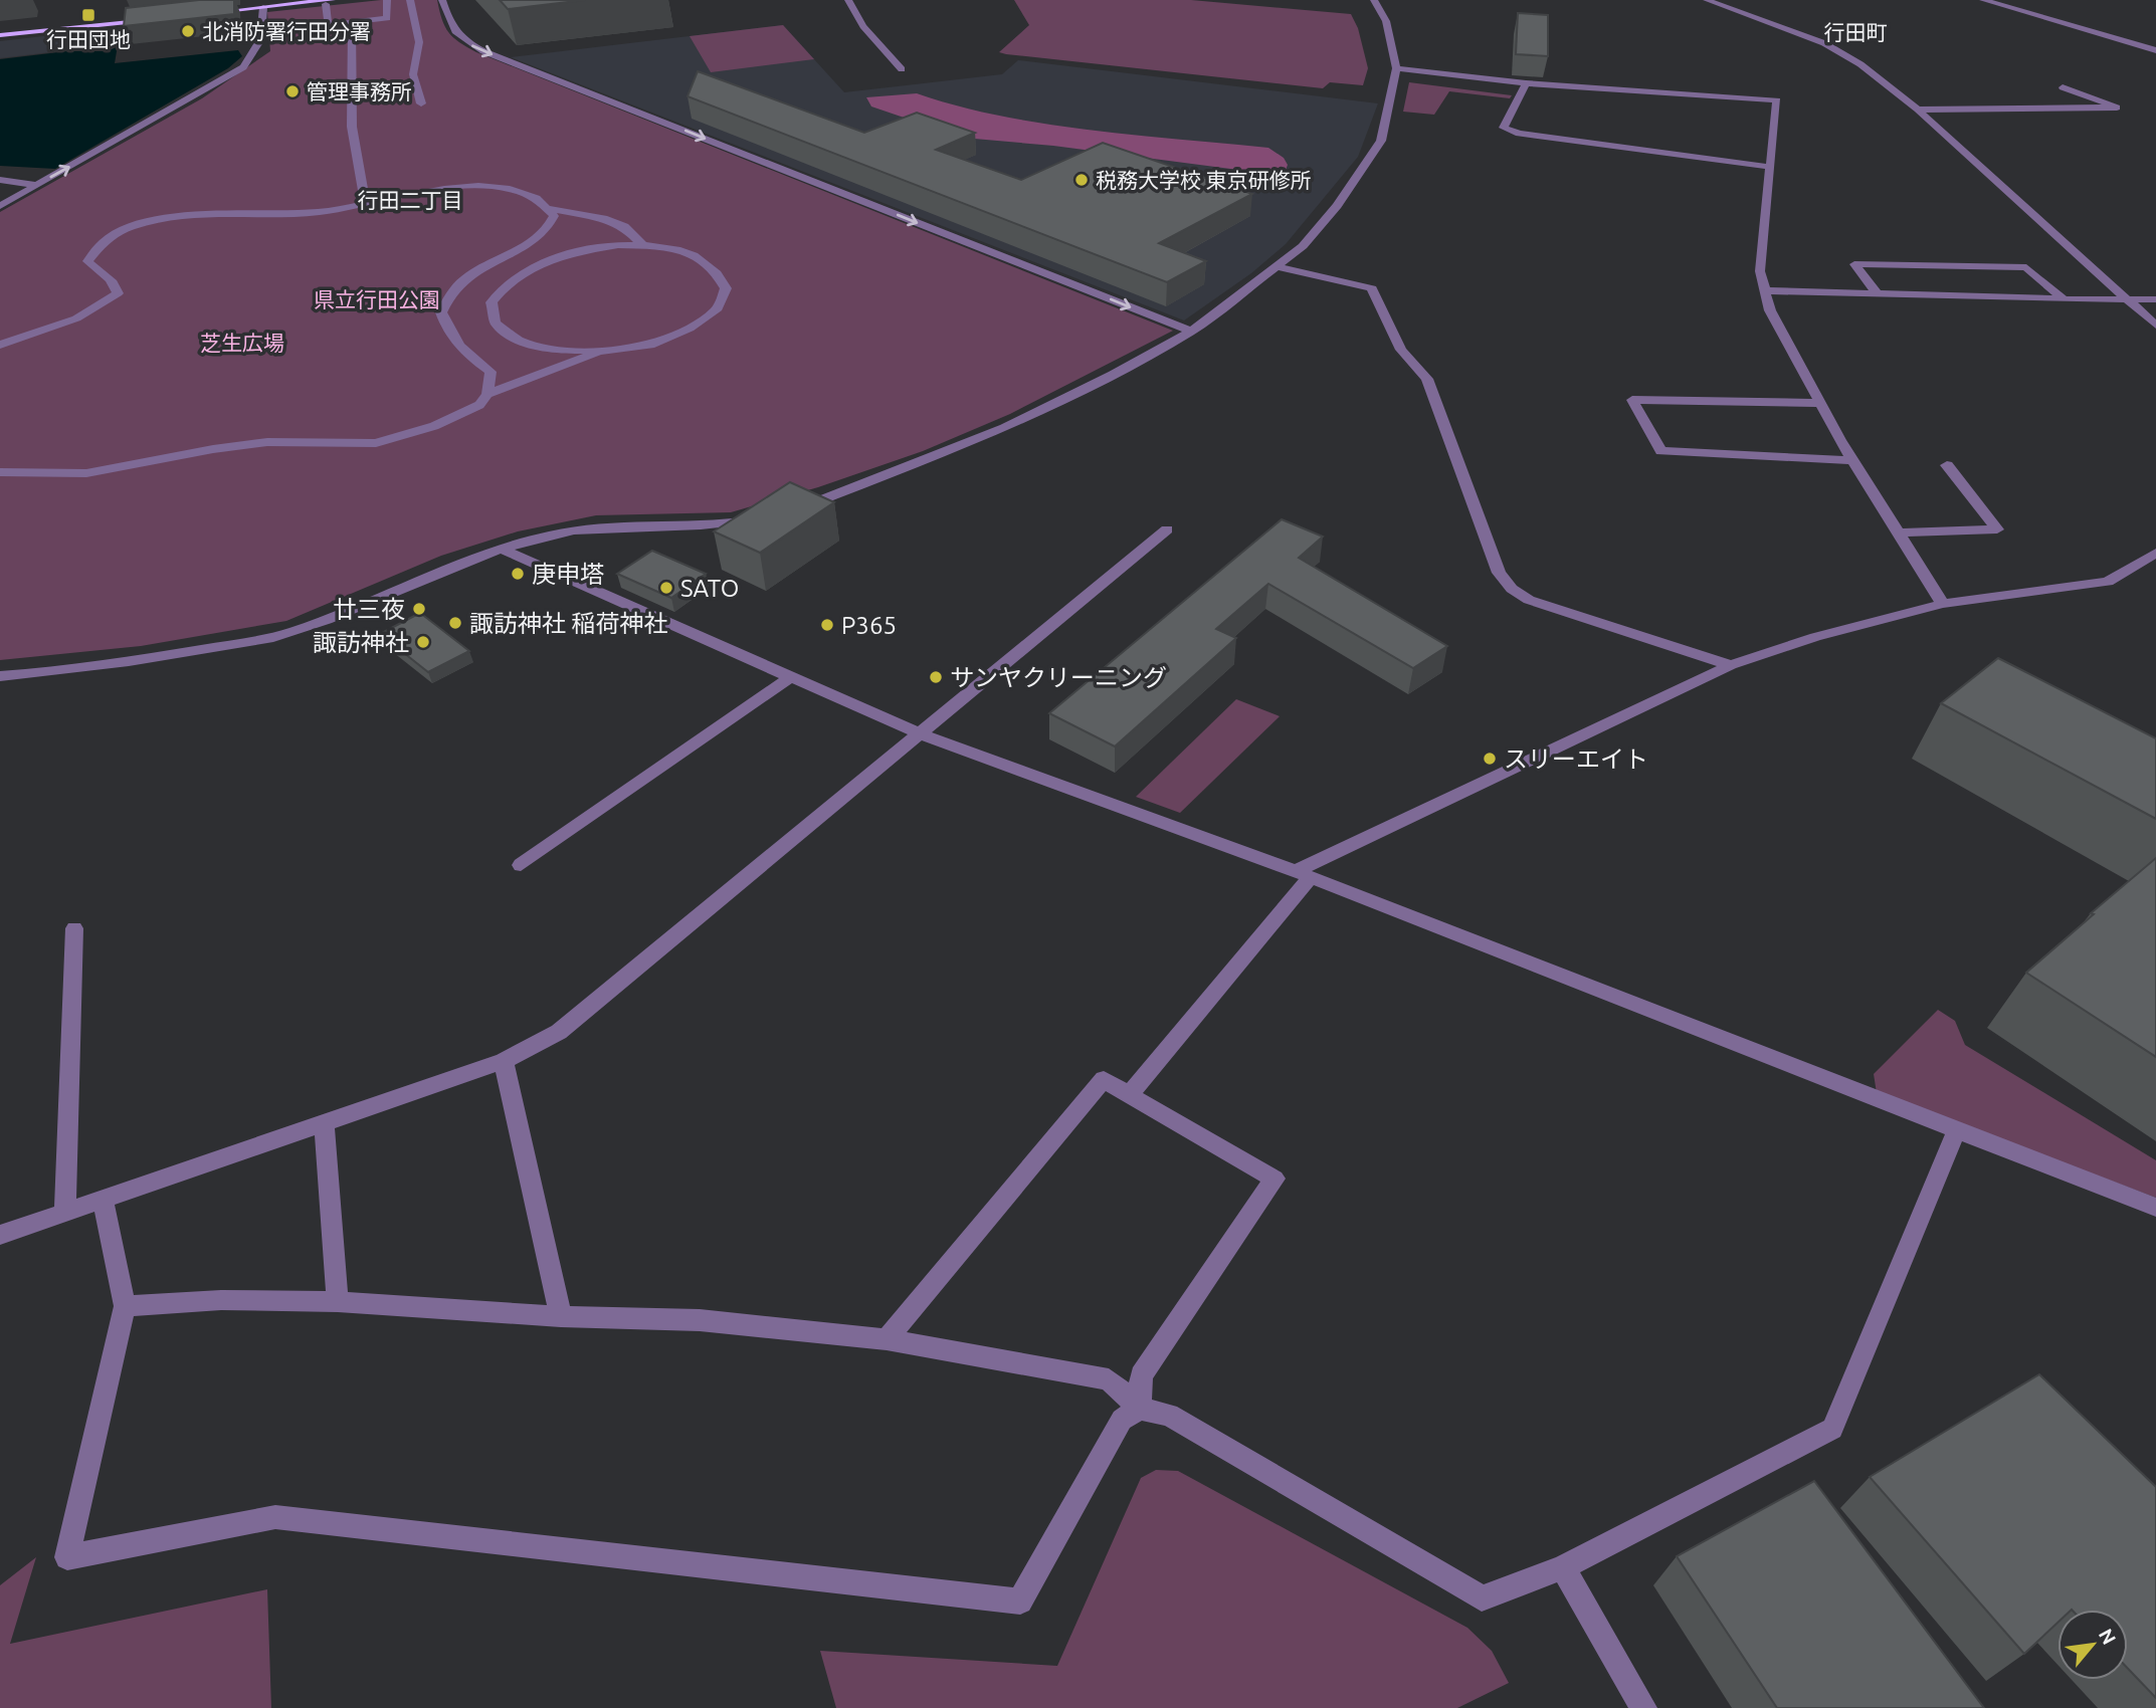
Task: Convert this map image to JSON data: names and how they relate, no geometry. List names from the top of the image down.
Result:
{
  "districts": ["行田町", "行田二丁目"],
  "parks": ["県立行田公園", "芝生広場"],
  "places": {
    "transit": ["行田団地"],
    "other": [
      "北消防署行田分署",
      "管理事務所",
      "税務大学校 東京研修所",
      "庚申塔",
      "SATO",
      "廿三夜",
      "諏訪神社 稲荷神社",
      "P365",
      "諏訪神社",
      "サンヤクリーニング",
      "スリーエイト"
    ]
  },
  "north": "top right"
}
